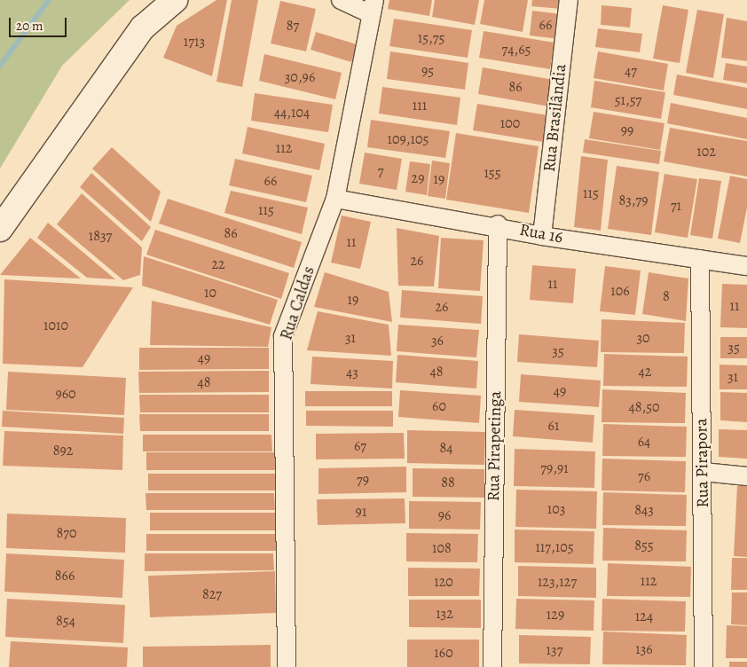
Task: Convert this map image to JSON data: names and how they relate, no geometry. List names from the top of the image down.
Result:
{
  "streets": {
    "street": [
      "Rua Brasilândia",
      "Rua 16",
      "Rua Caldas",
      "Rua Pirapetinga",
      "Rua Pirapora"
    ]
  },
  "crossings": [
    ["Rua Brasilândia", "Rua 16"],
    ["Rua 16", "Rua Caldas"],
    ["Rua 16", "Rua Pirapetinga"],
    ["Rua 16", "Rua Pirapora"]
  ],
  "house_numbers": [
    "66",
    "87",
    "15,75",
    "1713",
    "74,65",
    "95",
    "47",
    "30,96",
    "86",
    "51,57",
    "111",
    "44,104",
    "100",
    "99",
    "109,105",
    "112",
    "102",
    "7",
    "155",
    "29",
    "19",
    "66",
    "115",
    "83,79",
    "71",
    "115",
    "86",
    "1837",
    "11",
    "26",
    "22",
    "11",
    "106",
    "10",
    "8",
    "19",
    "11",
    "26",
    "1010",
    "31",
    "30",
    "36",
    "35",
    "35",
    "49",
    "48",
    "42",
    "43",
    "31",
    "48",
    "49",
    "960",
    "60",
    "48,50",
    "61",
    "64",
    "67",
    "84",
    "892",
    "79,91",
    "76",
    "79",
    "88",
    "103",
    "843",
    "91",
    "96",
    "870",
    "855",
    "117,105",
    "108",
    "866",
    "112",
    "120",
    "123,127",
    "827",
    "132",
    "129",
    "124",
    "854",
    "136",
    "137",
    "160"
  ],
  "scale_bar": "20 m"
}
